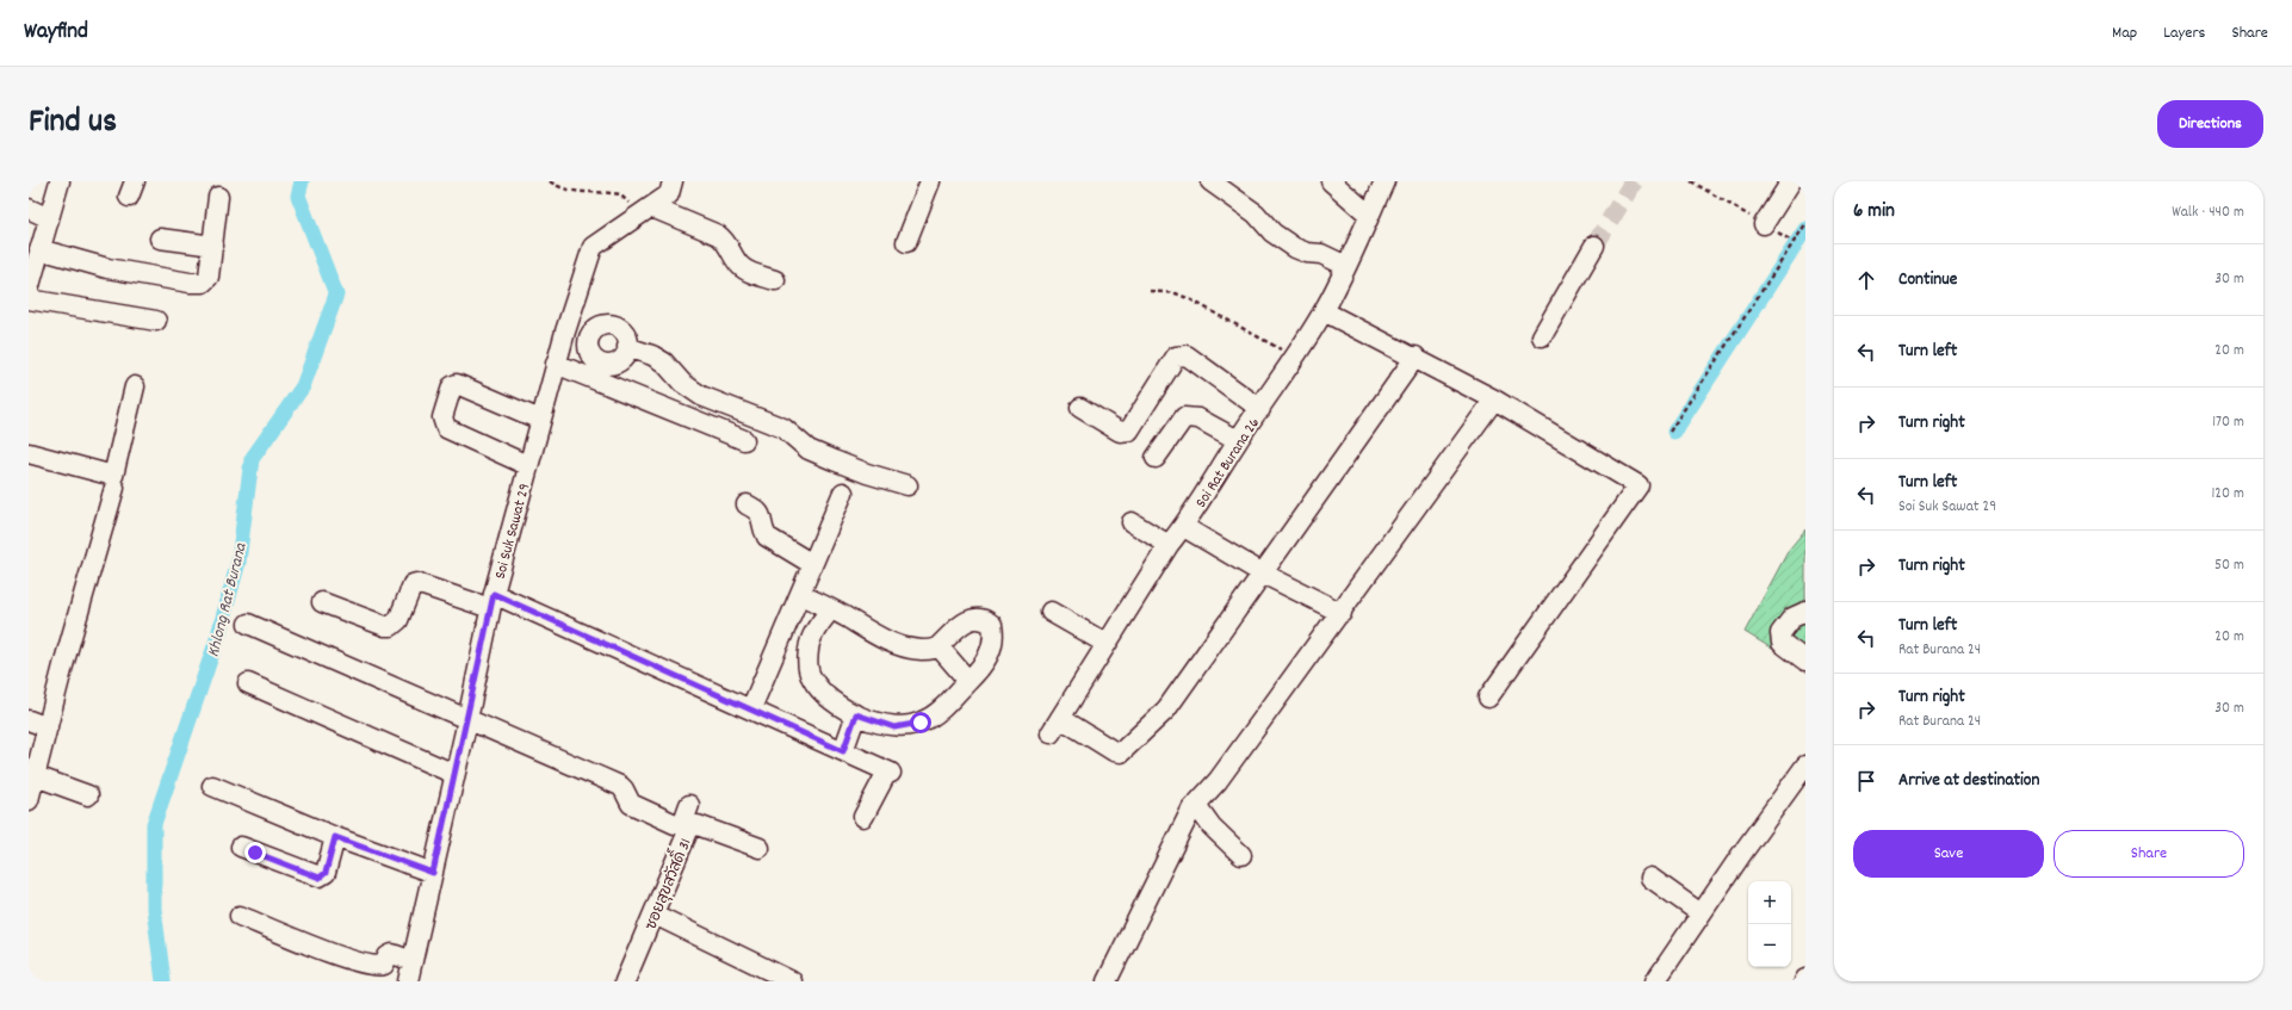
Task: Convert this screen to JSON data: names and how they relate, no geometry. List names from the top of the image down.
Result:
{
  "streets": {
    "street": ["Soi Rat Burana 26", "Soi Suk Sawat 29", "ซอยสุขสวัสดิ์ 31"]
  },
  "water": ["Khlong Rat Burana"],
  "page": {
    "header": "Wayfind",
    "nav": ["Map", "Layers", "Share"],
    "title": "Find us",
    "buttons": [
      "Directions",
      ["Save", "Share"]
    ],
    "heading": ["6 min", "Walk · 440 m"],
    "list": [
      ["Continue", "30 m"],
      ["Turn left", "20 m"],
      ["Turn right", "170 m"],
      ["Turn left", "Soi Suk Sawat 29", "120 m"],
      ["Turn right", "50 m"],
      ["Turn left", "Rat Burana 24", "20 m"],
      ["Turn right", "Rat Burana 24", "30 m"],
      "Arrive at destination"
    ],
    "map_buttons": ["+", "−"]
  }
}
